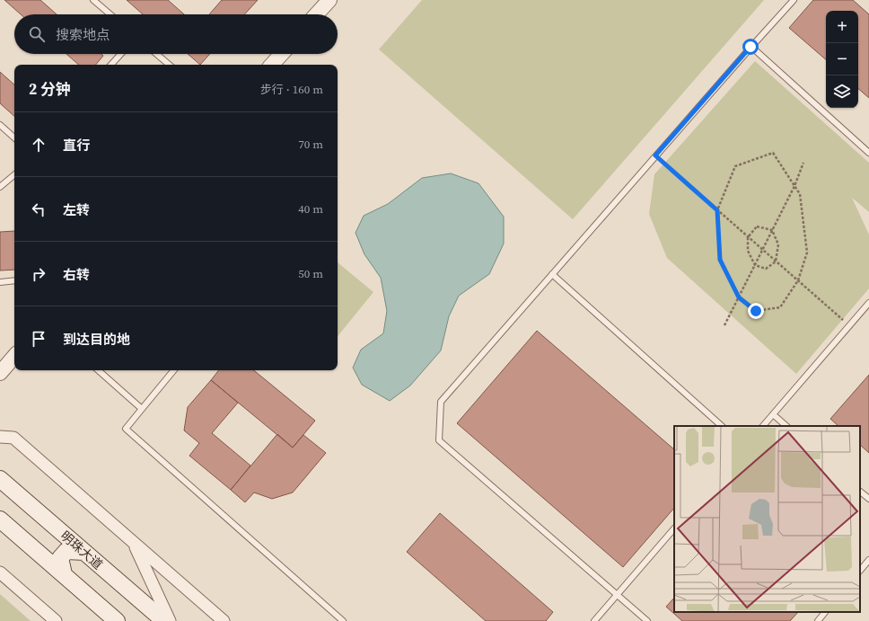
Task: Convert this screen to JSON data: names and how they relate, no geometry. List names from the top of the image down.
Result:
{
  "streets": {
    "main road": ["明珠大道"]
  },
  "page": {
    "map_buttons": ["+", "−"],
    "search": "搜索地点",
    "heading": ["2 分钟", "步行 · 160 m"],
    "list": [
      ["直行", "70 m"],
      ["左转", "40 m"],
      ["右转", "50 m"],
      "到达目的地"
    ]
  }
}
